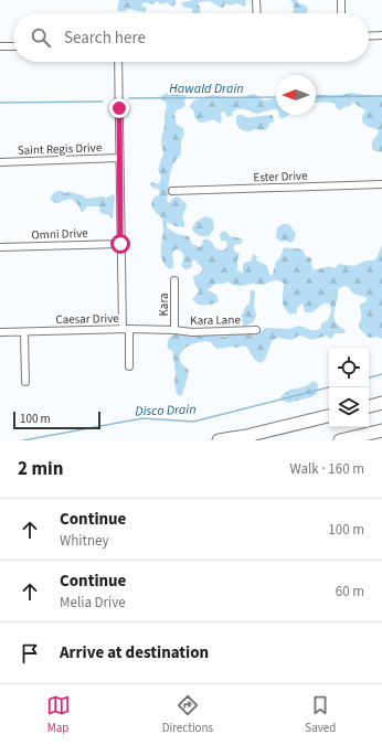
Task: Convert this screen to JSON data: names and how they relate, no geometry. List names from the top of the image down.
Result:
{
  "streets": {
    "street": [
      "Saint Regis Drive",
      "Ester Drive",
      "Omni Drive",
      "Kara",
      "Caesar Drive",
      "Kara Lane"
    ]
  },
  "crossings": [
    ["Kara", "Caesar Drive"],
    ["Kara", "Kara Lane"],
    ["Caesar Drive", "Kara Lane"]
  ],
  "water": ["Hawald Drain", "Disco Drain"],
  "scale_bar": "100 m",
  "north": "left",
  "page": {
    "search": "Search here",
    "scale": "100 m",
    "heading": ["2 min", "Walk · 160 m"],
    "list": [
      ["Continue", "Whitney", "100 m"],
      ["Continue", "Melia Drive", "60 m"],
      "Arrive at destination"
    ],
    "nav": ["Map", "Directions", "Saved"]
  }
}
